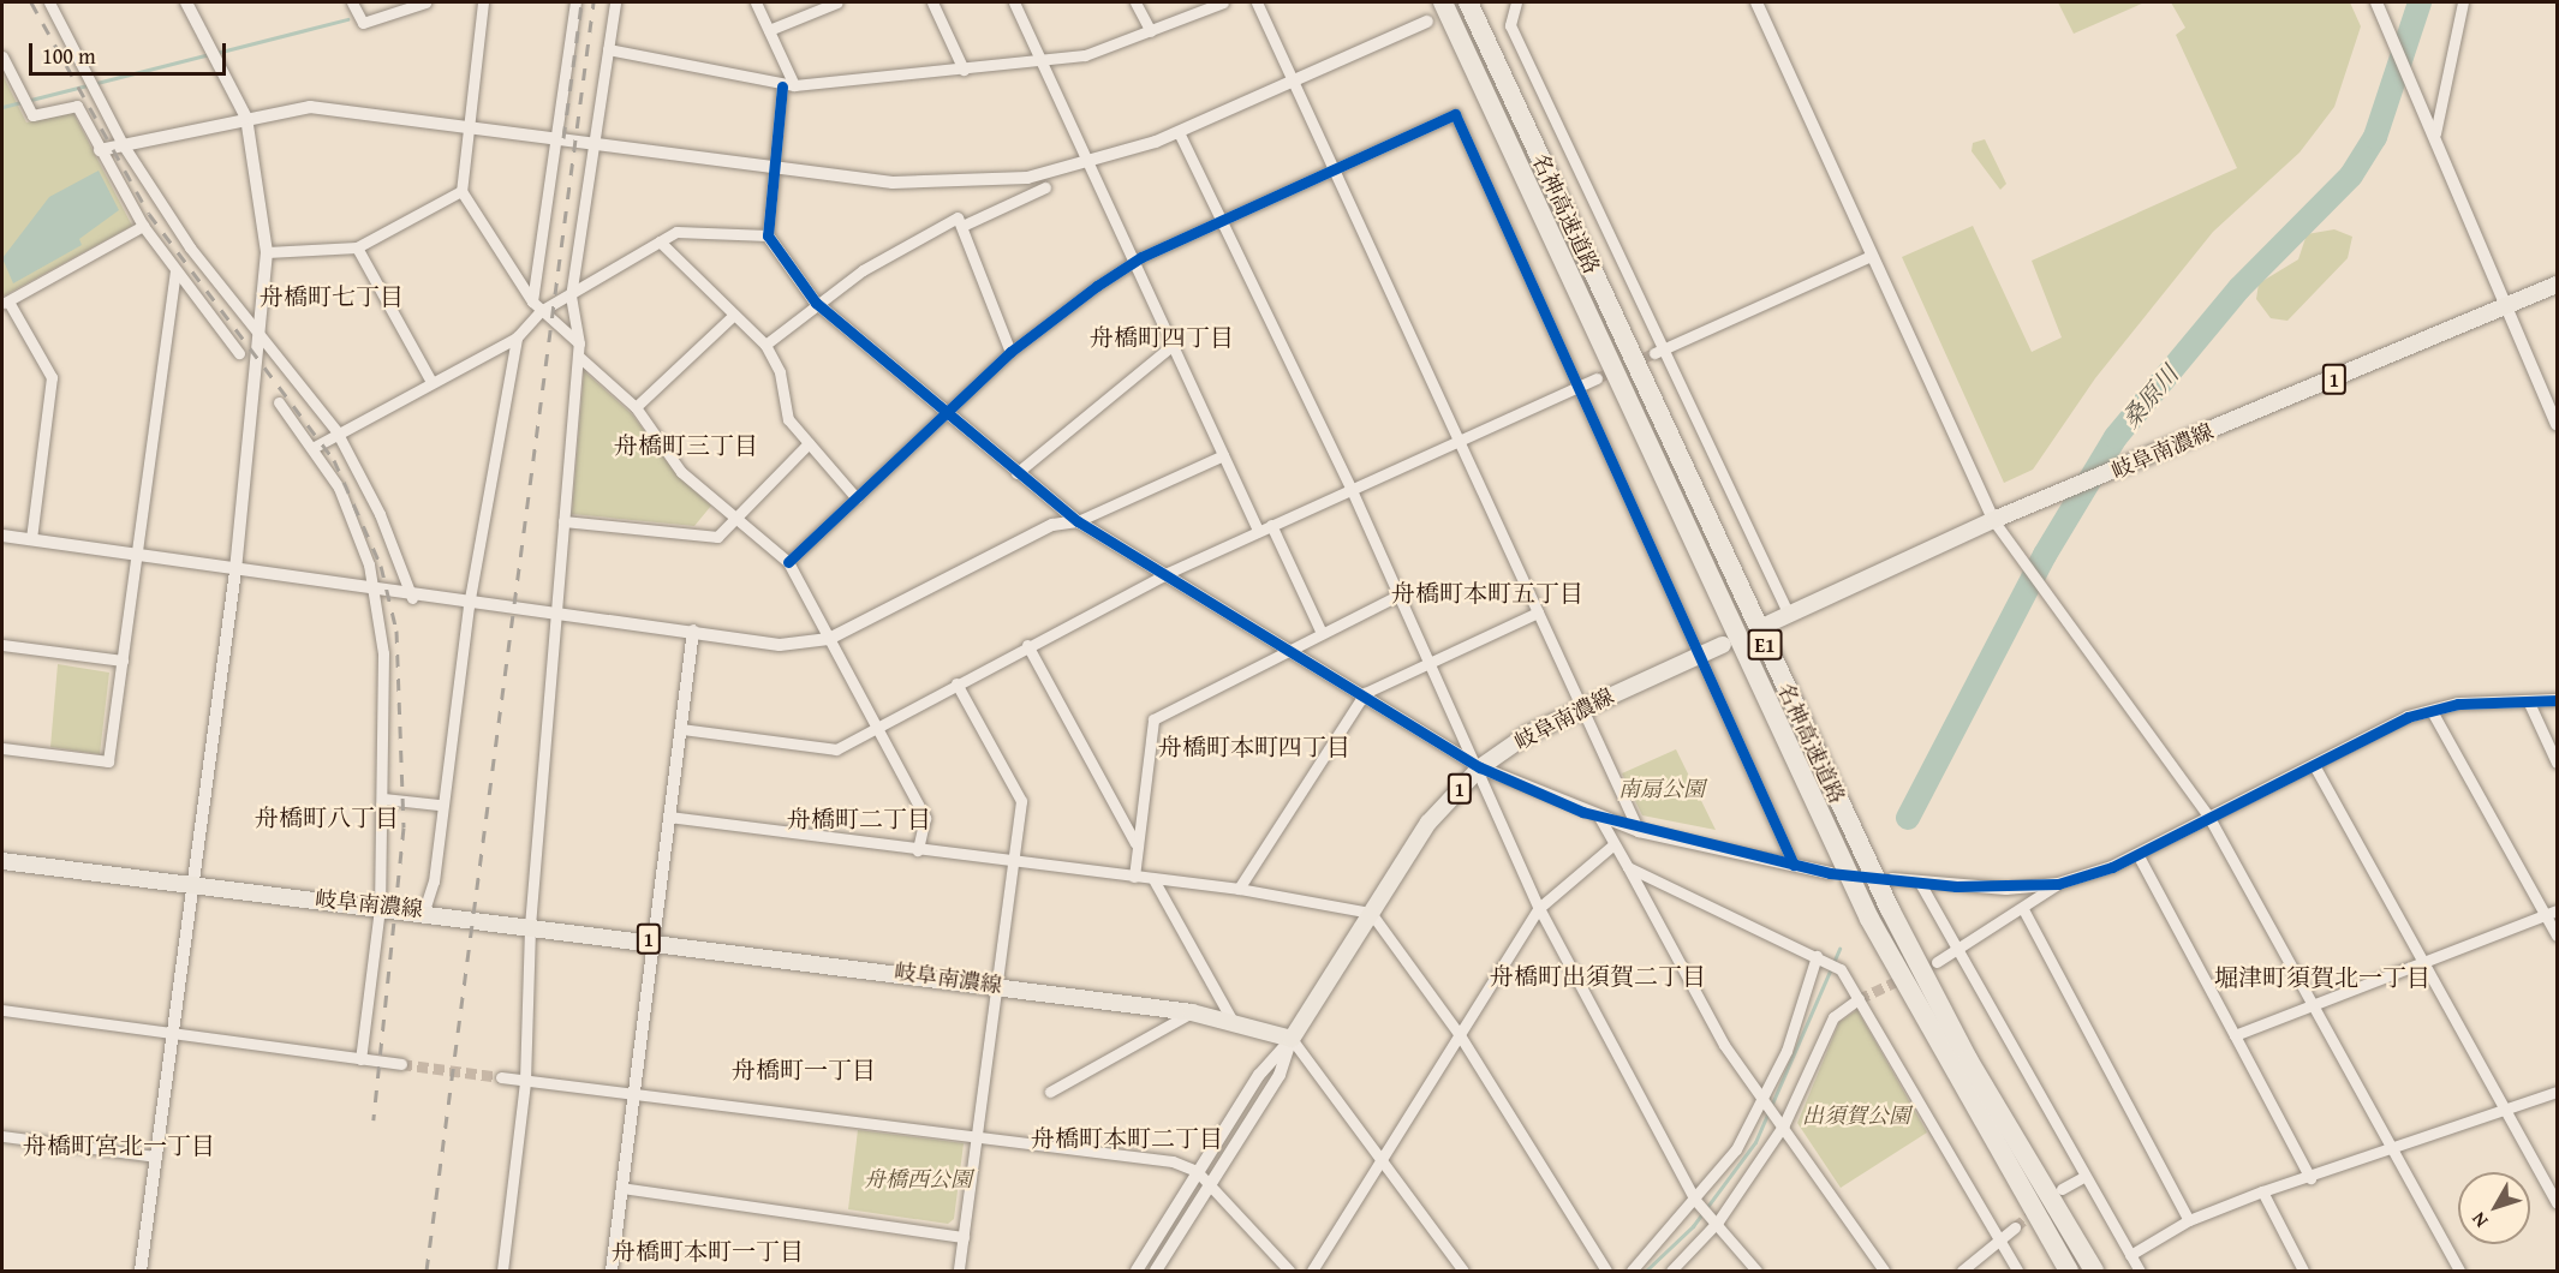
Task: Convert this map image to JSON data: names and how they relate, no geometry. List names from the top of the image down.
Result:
{
  "streets": {
    "highway": ["名神高速道路", "E1"],
    "main road": ["1", "岐阜南濃線"]
  },
  "districts": [
    "舟橋町七丁目",
    "舟橋町四丁目",
    "舟橋町三丁目",
    "舟橋町本町五丁目",
    "舟橋町本町四丁目",
    "舟橋町八丁目",
    "舟橋町二丁目",
    "舟橋町出須賀二丁目",
    "堀津町須賀北一丁目",
    "舟橋町一丁目",
    "舟橋町本町二丁目",
    "舟橋町宮北一丁目",
    "舟橋町本町一丁目"
  ],
  "water": ["桑原川"],
  "parks": ["南扇公園", "出須賀公園", "舟橋西公園"],
  "scale_bar": "100 m",
  "north": "bottom left"
}
